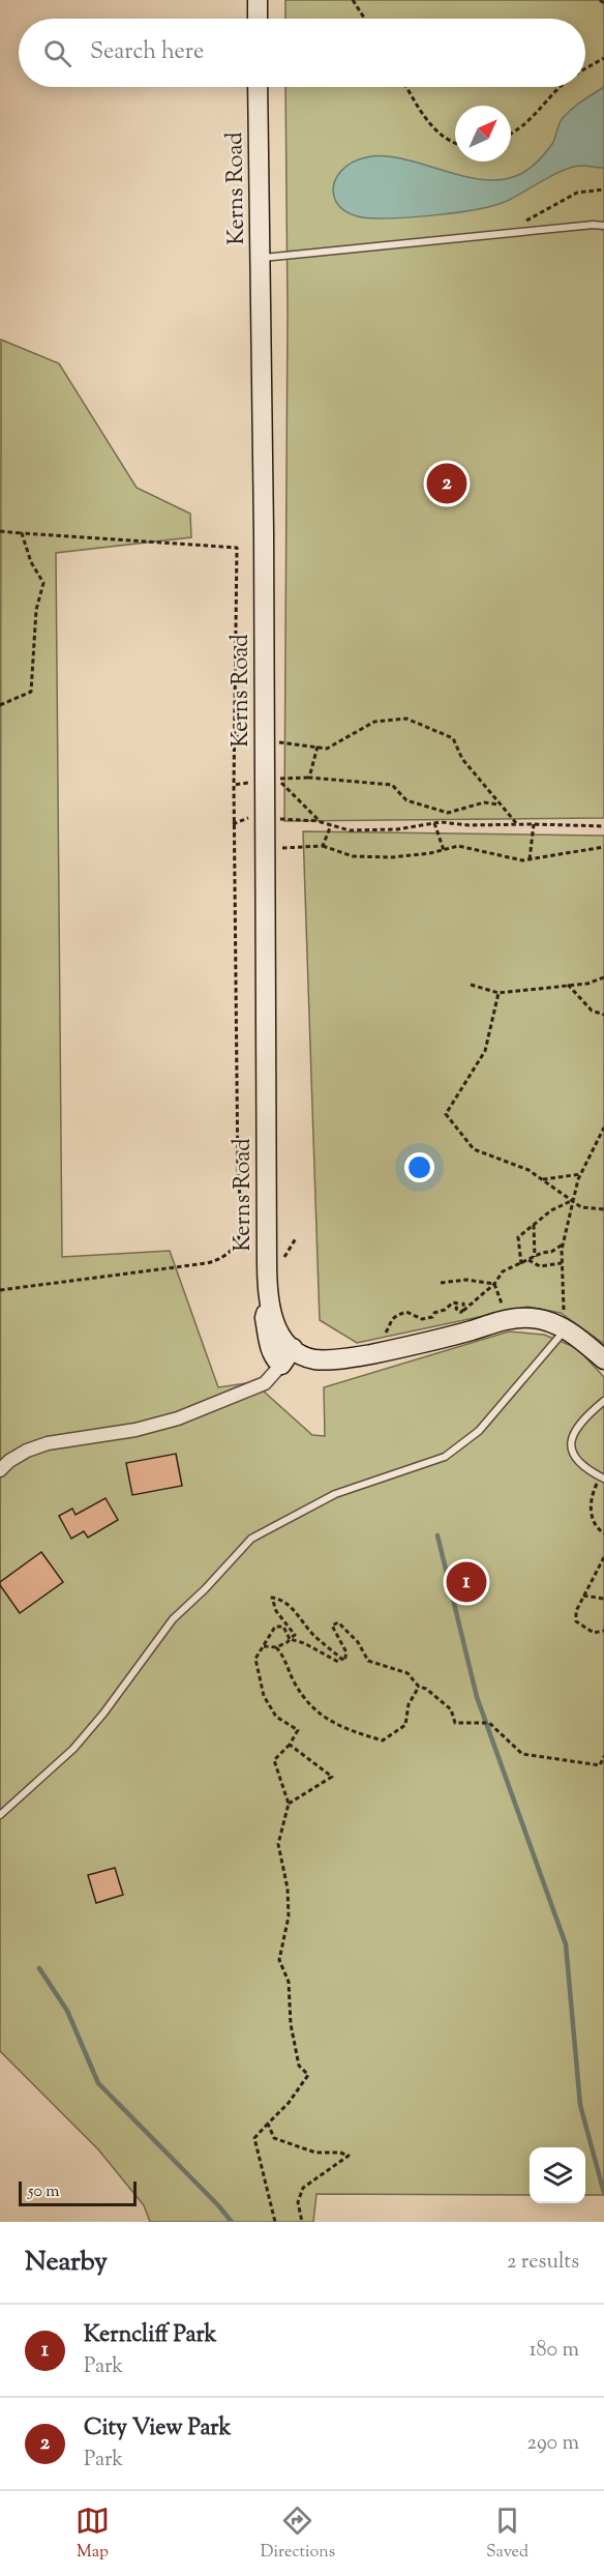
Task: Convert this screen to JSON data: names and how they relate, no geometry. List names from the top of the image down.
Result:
{
  "streets": {
    "street": ["Kerns Road"]
  },
  "scale_bar": "50 m",
  "north": "top right",
  "page": {
    "search": "Search here",
    "pins": ["2", "1"],
    "scale": "50 m",
    "heading": ["Nearby", "2 results"],
    "list": [
      {
        "mark": "1",
        "name": "Kerncliff Park",
        "note": "Park",
        "value": "180 m"
      },
      {
        "mark": "2",
        "name": "City View Park",
        "note": "Park",
        "value": "290 m"
      }
    ],
    "nav": ["Map", "Directions", "Saved"]
  }
}
